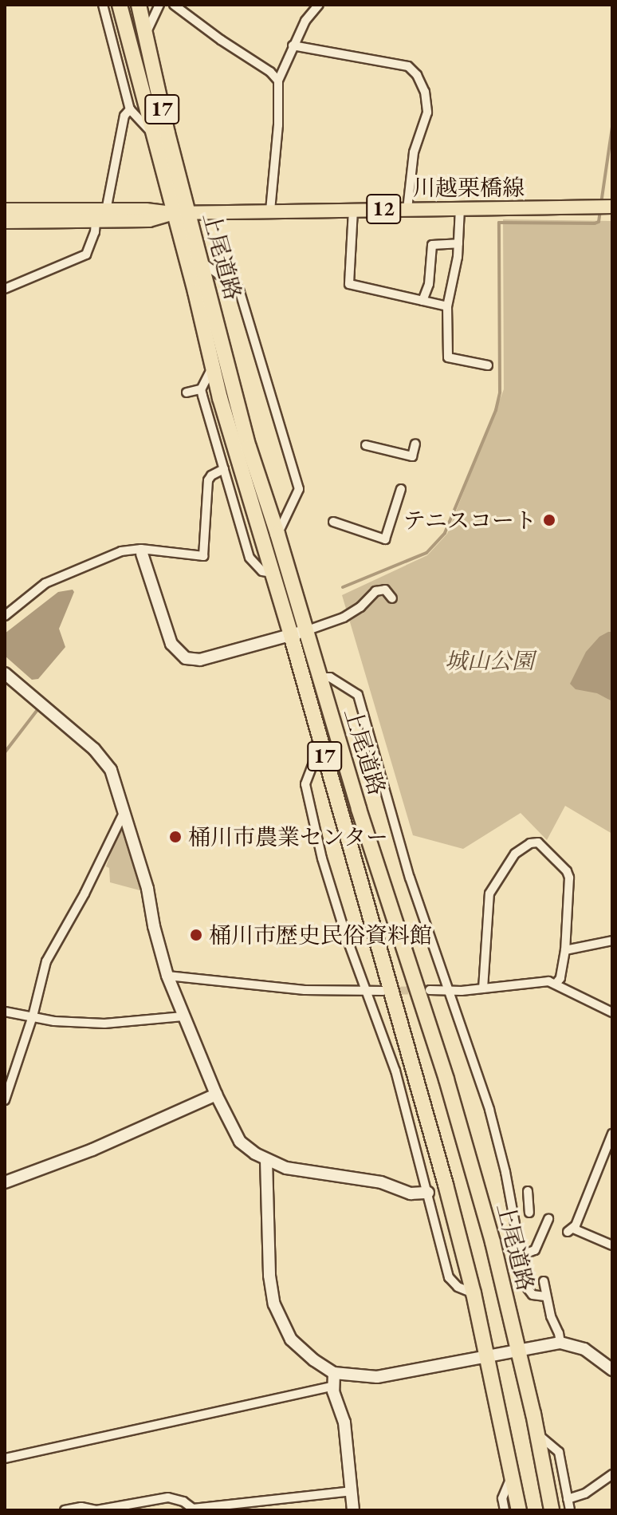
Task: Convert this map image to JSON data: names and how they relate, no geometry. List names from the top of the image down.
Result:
{
  "streets": {
    "highway": ["17", "上尾道路"],
    "main road": ["川越栗橋線", "12"]
  },
  "crossings": [
    ["川越栗橋線", "上尾道路"]
  ],
  "parks": ["城山公園"],
  "places": ["テニスコート", "桶川市農業センター", "桶川市歴史民俗資料館"]
}
